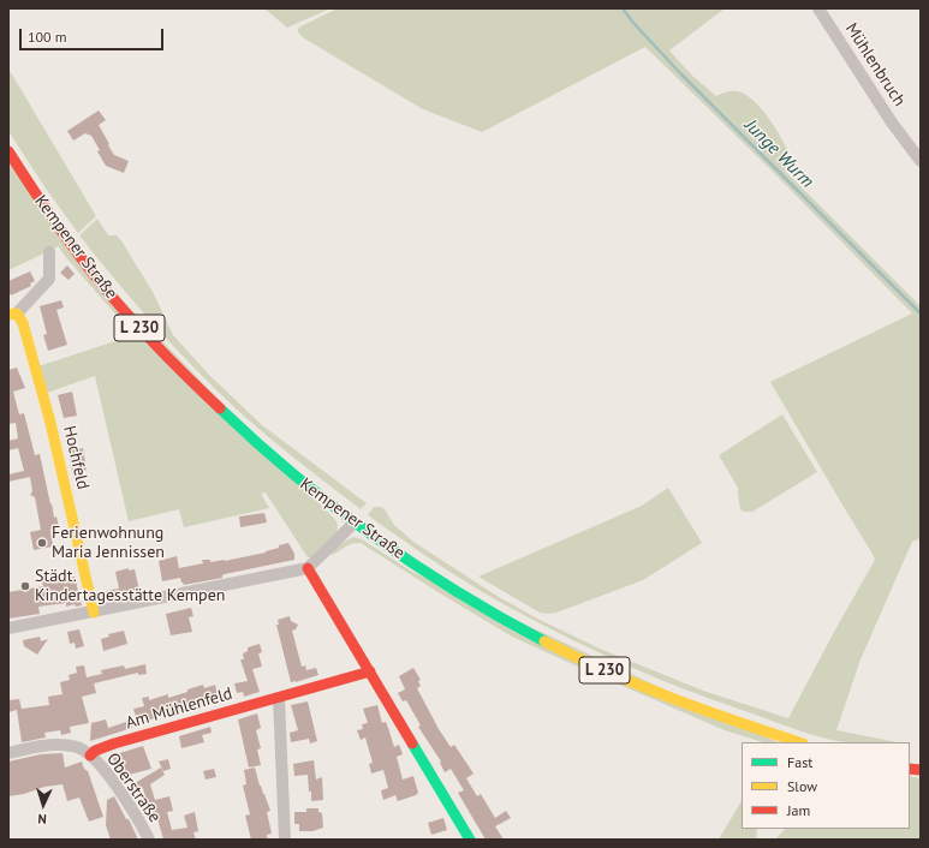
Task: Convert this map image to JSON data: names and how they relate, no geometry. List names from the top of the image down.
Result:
{
  "streets": {
    "main road": [
      "Kempener Straße",
      "L 230",
      "Hochfeld",
      "Am Mühlenfeld"
    ],
    "street": ["Mühlenbruch", "Oberstraße"]
  },
  "crossings": [
    ["Am Mühlenfeld", "Oberstraße"]
  ],
  "water": ["Junge Wurm"],
  "places": ["Ferienwohnung Maria Jennissen", "Städt. Kindertagesstätte Kempen"],
  "legend": ["Fast", "Slow", "Jam"],
  "scale_bar": "100 m",
  "north": "bottom"
}
